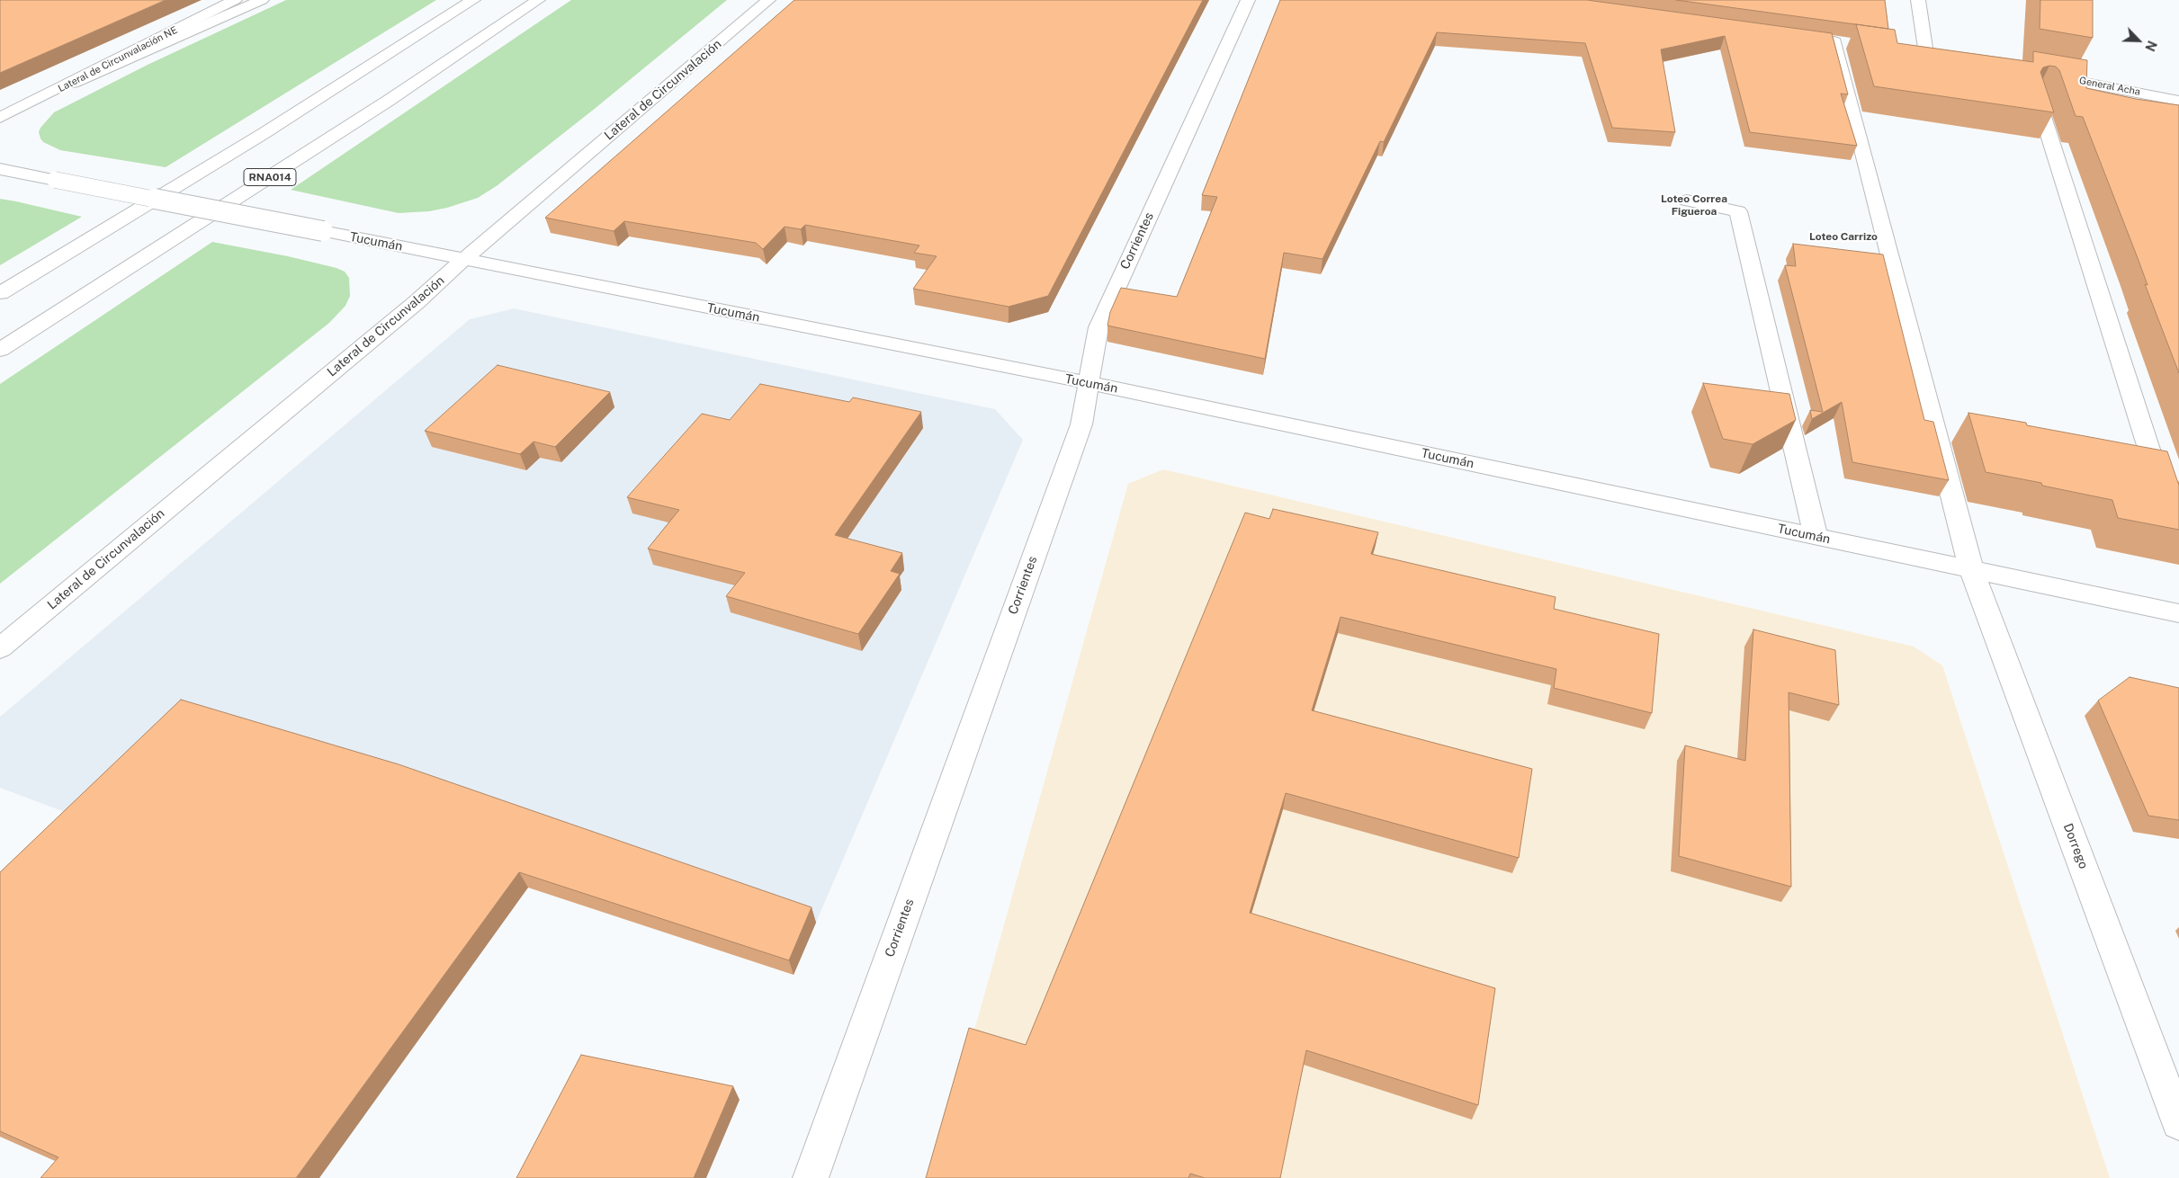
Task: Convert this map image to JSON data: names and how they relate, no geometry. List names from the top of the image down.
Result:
{
  "streets": {
    "main road": [
      "Lateral de Circunvalación NE",
      "General Acha",
      "Lateral de Circunvalación",
      "RNA014",
      "Corrientes",
      "Tucumán",
      "Dorrego"
    ]
  },
  "crossings": [
    ["Lateral de Circunvalación", "Tucumán"],
    ["Corrientes", "Tucumán"],
    ["Tucumán", "Dorrego"]
  ],
  "districts": ["Loteo Correa Figueroa", "Loteo Carrizo"],
  "north": "bottom right"
}
